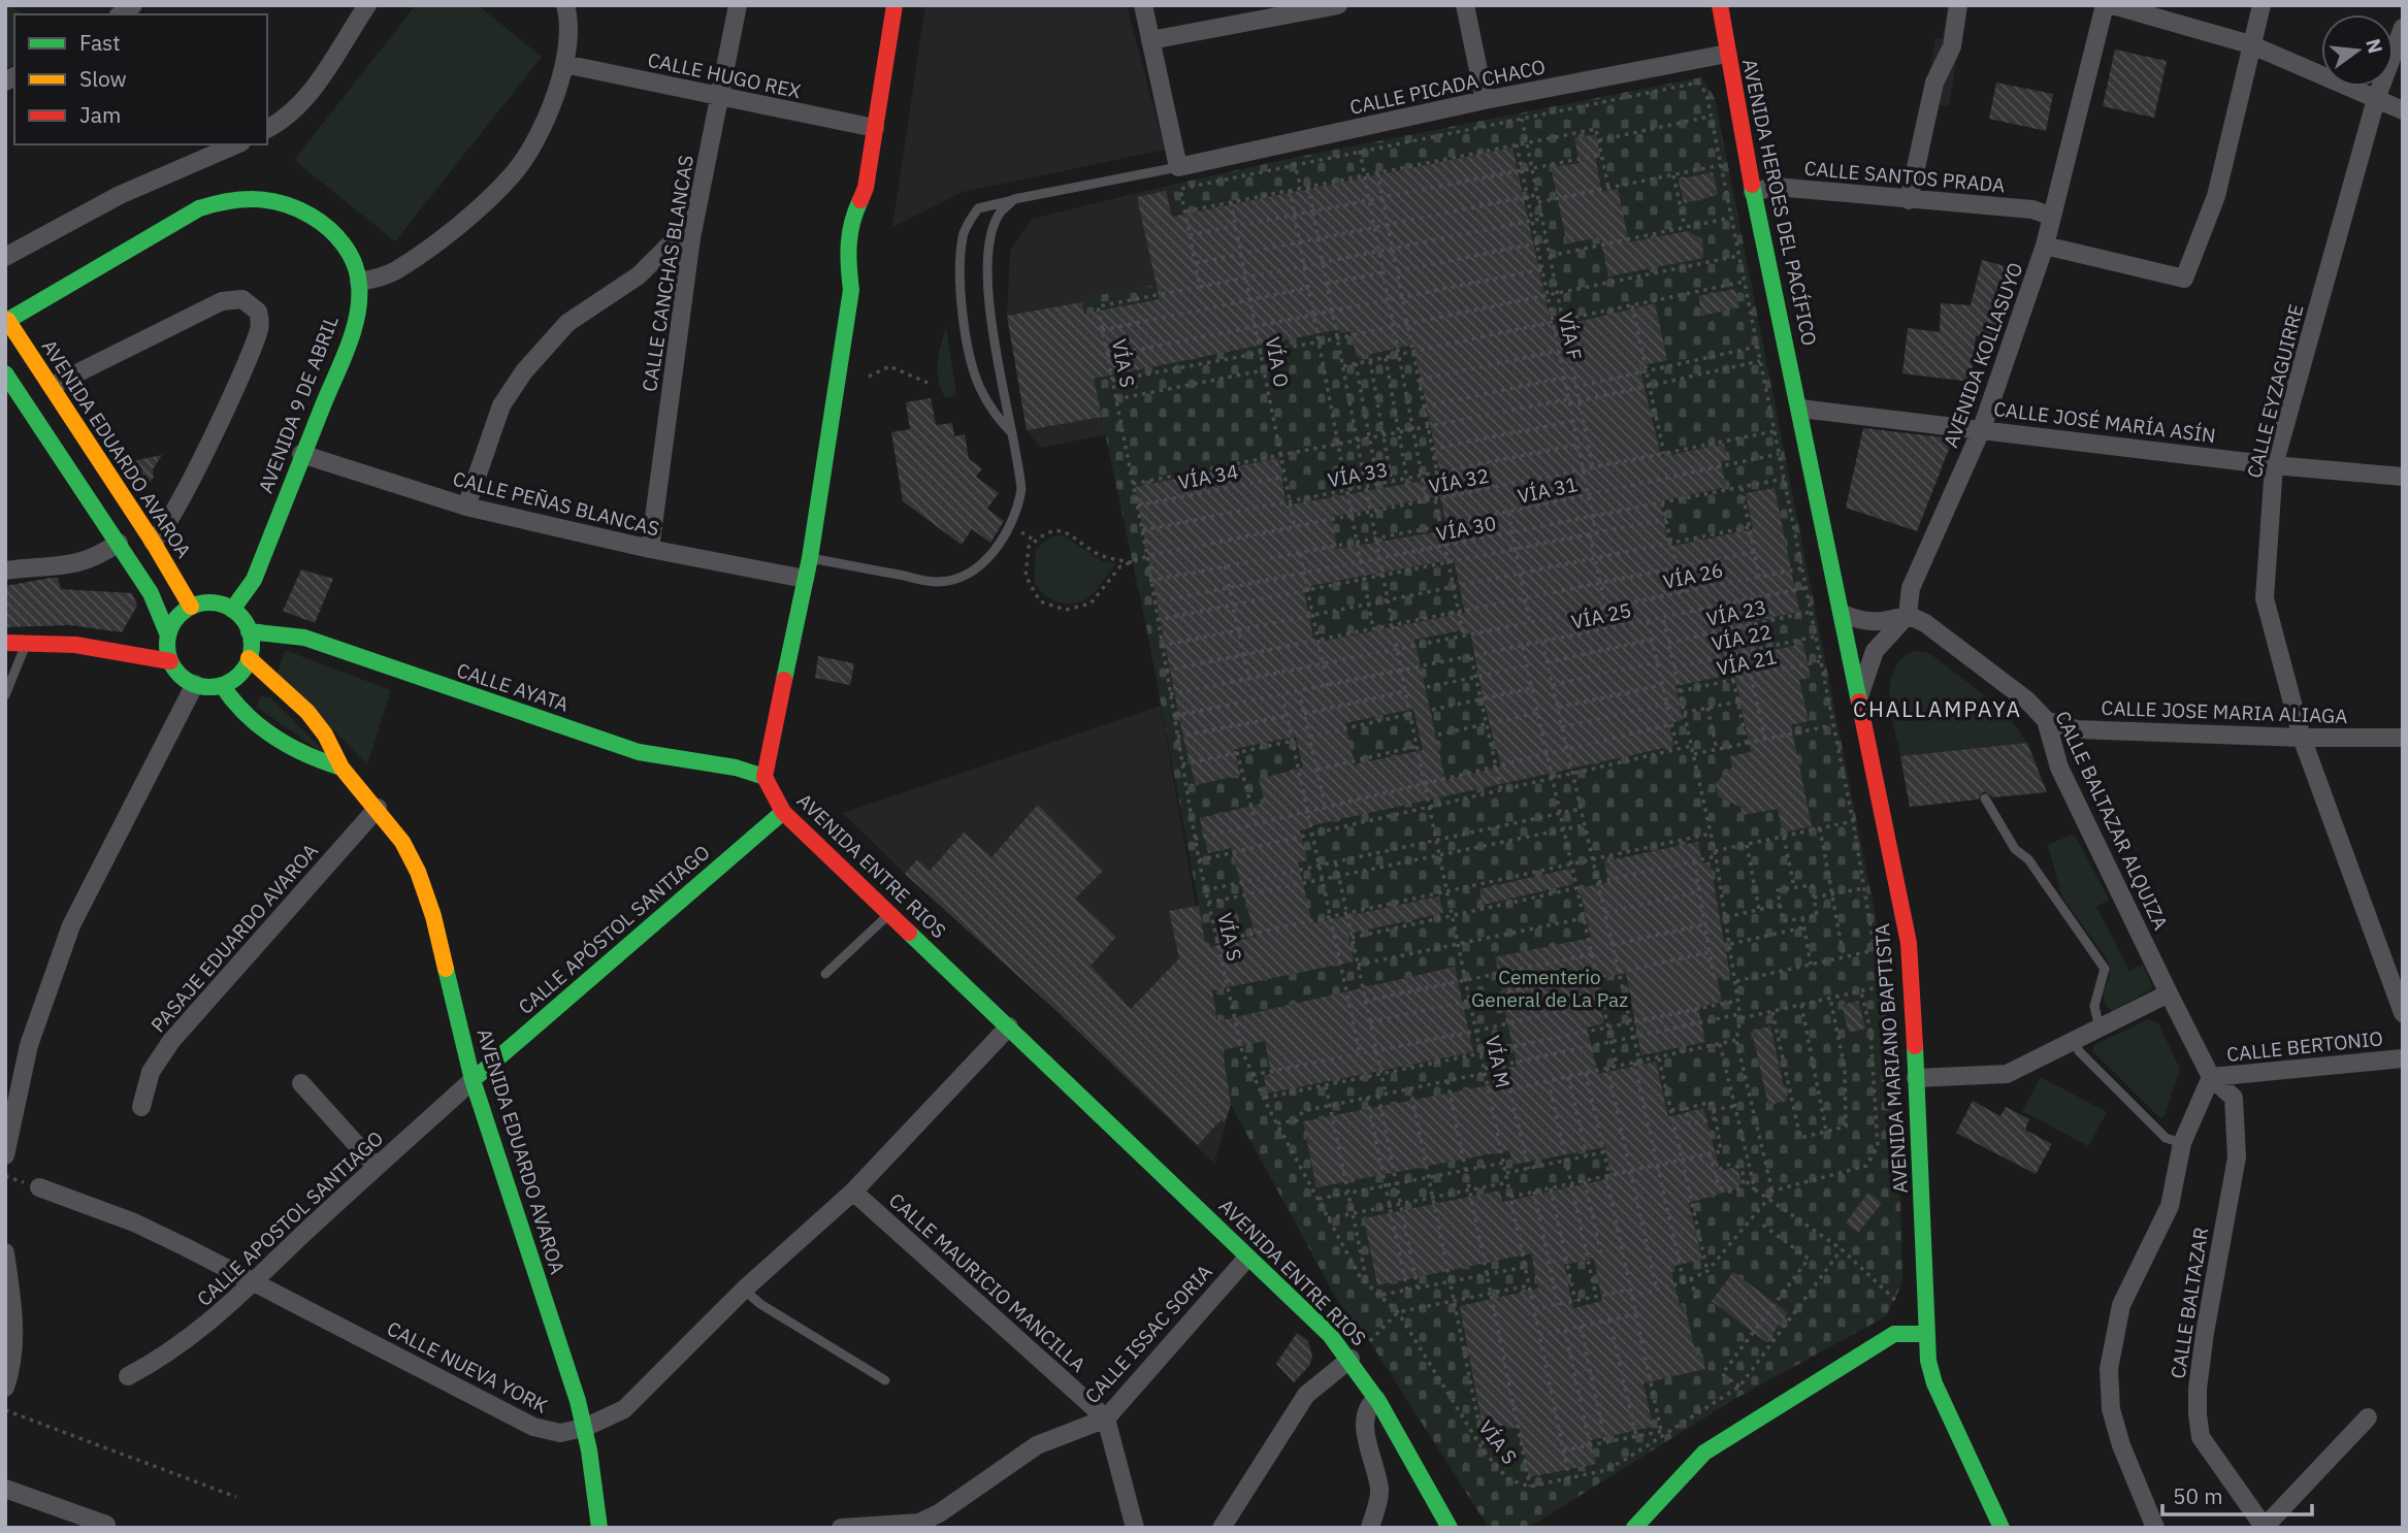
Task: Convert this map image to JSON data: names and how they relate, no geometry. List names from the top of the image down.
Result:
{
  "streets": {
    "main road": [
      "AVENIDA HEROES DEL PACÍFICO",
      "AVENIDA 9 DE ABRIL",
      "AVENIDA EDUARDO AVAROA",
      "CALLE AYATA",
      "AVENIDA ENTRE RIOS",
      "CALLE APÓSTOL SANTIAGO",
      "AVENIDA MARIANO BAPTISTA"
    ],
    "street": [
      "CALLE HUGO REX",
      "CALLE PICADA CHACO",
      "CALLE SANTOS PRADA",
      "CALLE CANCHAS BLANCAS",
      "AVENIDA KOLLASUYO",
      "CALLE EYZAGUIRRE",
      "CALLE JOSÉ MARÍA ASÍN",
      "CALLE PEÑAS BLANCAS",
      "CALLE JOSE MARIA ALIAGA",
      "CALLE BALTAZAR ALQUIZA",
      "PASAJE EDUARDO AVAROA",
      "CALLE BERTONIO",
      "CALLE APOSTOL SANTIAGO",
      "CALLE MAURICIO MANCILLA",
      "CALLE BALTAZAR",
      "CALLE ISSAC SORIA",
      "CALLE NUEVA YORK"
    ],
    "path": [
      "VÍA F",
      "VÍA O",
      "VÍA S",
      "VÍA 33",
      "VÍA 34",
      "VÍA 32",
      "VÍA 31",
      "VÍA 30",
      "VÍA 26",
      "VÍA 23",
      "VÍA 25",
      "VÍA 22",
      "VÍA 21",
      "VÍA M"
    ]
  },
  "crossings": [
    ["CALLE HUGO REX", "CALLE CANCHAS BLANCAS"],
    ["CALLE PICADA CHACO", "AVENIDA HEROES DEL PACÍFICO"],
    ["CALLE SANTOS PRADA", "AVENIDA HEROES DEL PACÍFICO"],
    ["CALLE SANTOS PRADA", "AVENIDA KOLLASUYO"],
    ["AVENIDA HEROES DEL PACÍFICO", "CALLE JOSÉ MARÍA ASÍN"],
    ["AVENIDA HEROES DEL PACÍFICO", "AVENIDA MARIANO BAPTISTA"],
    ["CALLE CANCHAS BLANCAS", "CALLE PEÑAS BLANCAS"],
    ["VÍA F", "VÍA 33"],
    ["VÍA F", "VÍA 32"],
    ["VÍA F", "VÍA 31"],
    ["VÍA F", "VÍA 30"],
    ["AVENIDA KOLLASUYO", "CALLE JOSÉ MARÍA ASÍN"],
    ["AVENIDA KOLLASUYO", "CALLE BALTAZAR ALQUIZA"],
    ["VÍA O", "VÍA 33"],
    ["VÍA O", "VÍA 34"],
    ["VÍA O", "VÍA 32"],
    ["VÍA S", "VÍA 33"],
    ["VÍA S", "VÍA 34"],
    ["VÍA S", "VÍA 32"],
    ["VÍA S", "VÍA 31"],
    ["VÍA S", "VÍA 30"],
    ["VÍA S", "VÍA 26"],
    ["VÍA S", "VÍA 25"],
    ["CALLE EYZAGUIRRE", "CALLE JOSÉ MARÍA ASÍN"],
    ["CALLE EYZAGUIRRE", "CALLE JOSE MARIA ALIAGA"],
    ["AVENIDA 9 DE ABRIL", "AVENIDA EDUARDO AVAROA"],
    ["AVENIDA 9 DE ABRIL", "CALLE PEÑAS BLANCAS"],
    ["AVENIDA 9 DE ABRIL", "CALLE AYATA"],
    ["CALLE JOSÉ MARÍA ASÍN", "AVENIDA MARIANO BAPTISTA"],
    ["AVENIDA EDUARDO AVAROA", "CALLE AYATA"],
    ["AVENIDA EDUARDO AVAROA", "CALLE APÓSTOL SANTIAGO"],
    ["AVENIDA EDUARDO AVAROA", "PASAJE EDUARDO AVAROA"],
    ["AVENIDA EDUARDO AVAROA", "CALLE APOSTOL SANTIAGO"],
    ["AVENIDA EDUARDO AVAROA", "CALLE NUEVA YORK"],
    ["VÍA 33", "VÍA M"],
    ["VÍA 32", "VÍA M"],
    ["VÍA 31", "VÍA M"],
    ["VÍA 30", "VÍA M"],
    ["VÍA 26", "VÍA M"],
    ["VÍA 25", "VÍA M"],
    ["CALLE AYATA", "AVENIDA ENTRE RIOS"],
    ["CALLE JOSE MARIA ALIAGA", "CALLE BALTAZAR ALQUIZA"],
    ["CALLE BALTAZAR ALQUIZA", "CALLE BERTONIO"],
    ["CALLE BALTAZAR ALQUIZA", "CALLE BALTAZAR"],
    ["AVENIDA ENTRE RIOS", "CALLE APÓSTOL SANTIAGO"],
    ["AVENIDA ENTRE RIOS", "CALLE ISSAC SORIA"],
    ["AVENIDA ENTRE RIOS", "CALLE NUEVA YORK"],
    ["CALLE APÓSTOL SANTIAGO", "CALLE APOSTOL SANTIAGO"],
    ["CALLE BERTONIO", "CALLE BALTAZAR"],
    ["CALLE APOSTOL SANTIAGO", "CALLE NUEVA YORK"],
    ["CALLE MAURICIO MANCILLA", "CALLE ISSAC SORIA"],
    ["CALLE MAURICIO MANCILLA", "CALLE NUEVA YORK"]
  ],
  "districts": ["CHALLAMPAYA"],
  "parks": ["Cementerio General de La Paz"],
  "legend": ["Fast", "Slow", "Jam"],
  "scale_bar": "50 m",
  "north": "right"
}
